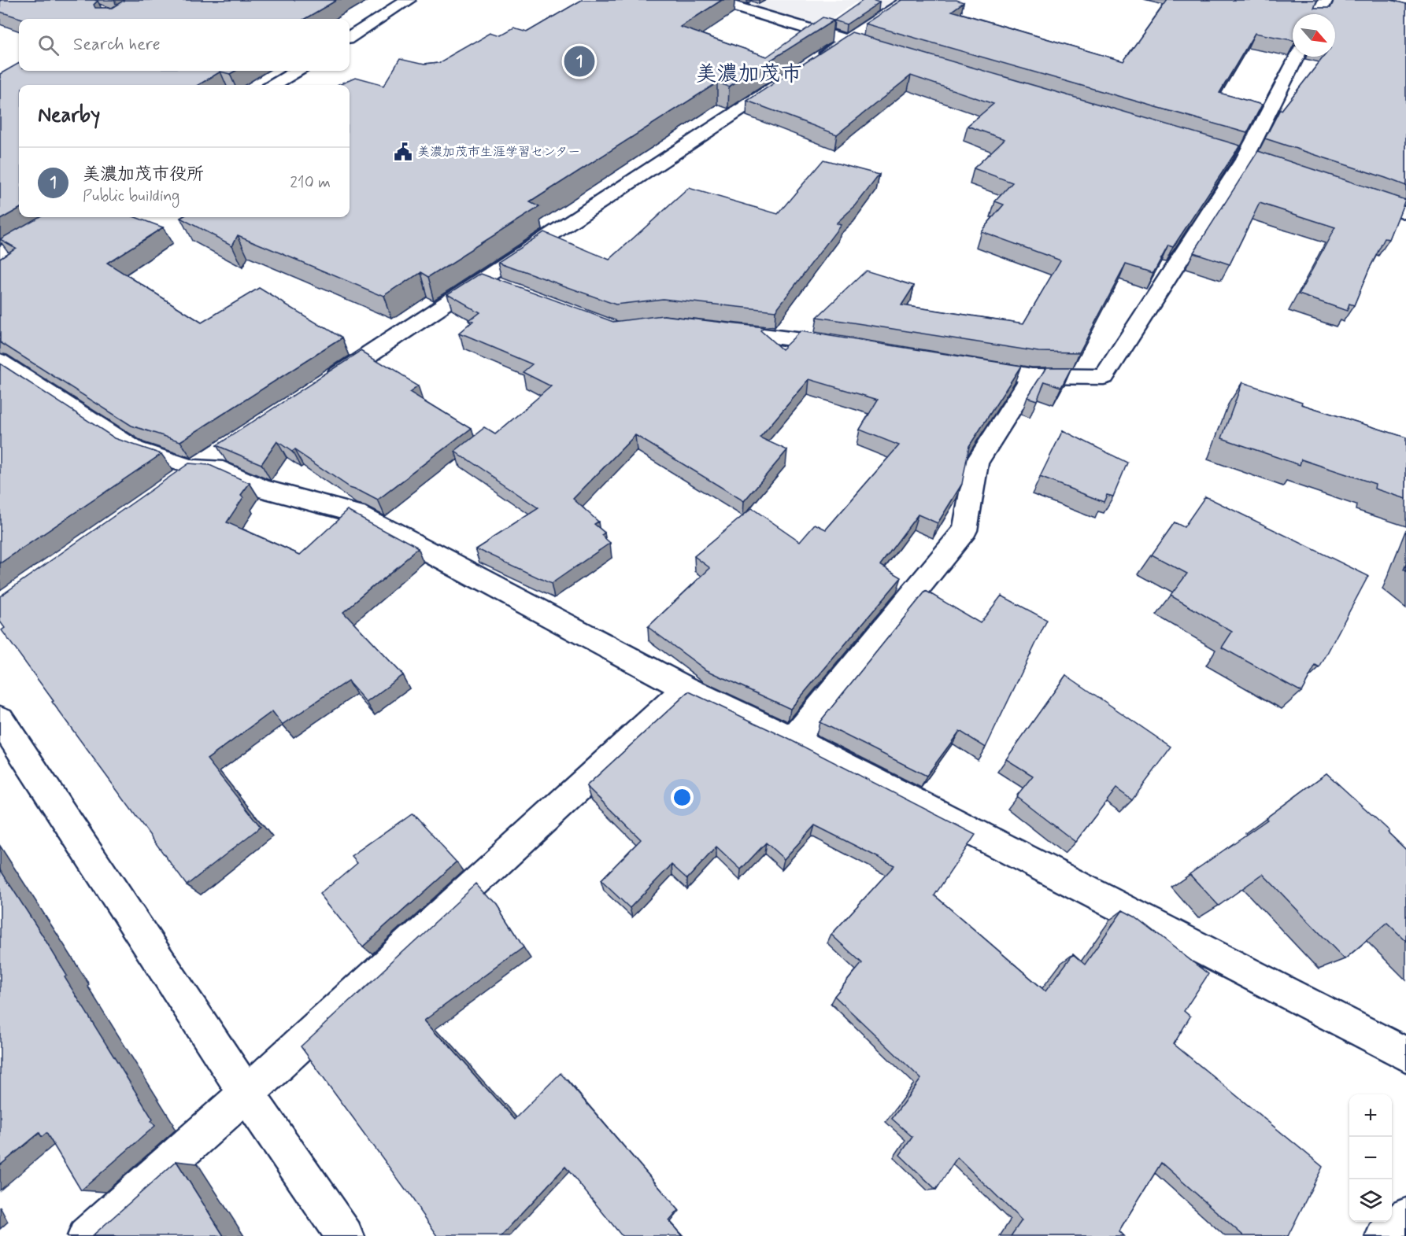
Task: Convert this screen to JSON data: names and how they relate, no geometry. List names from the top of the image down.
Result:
{
  "districts": ["美濃加茂市"],
  "places": {
    "public building": ["美濃加茂市生涯学習センター"]
  },
  "north": "bottom right",
  "page": {
    "search": "Search here",
    "pins": "1",
    "heading": "Nearby",
    "list": [
      {
        "mark": "1",
        "name": "美濃加茂市役所",
        "note": "Public building",
        "value": "210 m"
      }
    ],
    "map_buttons": ["+", "−"]
  }
}
